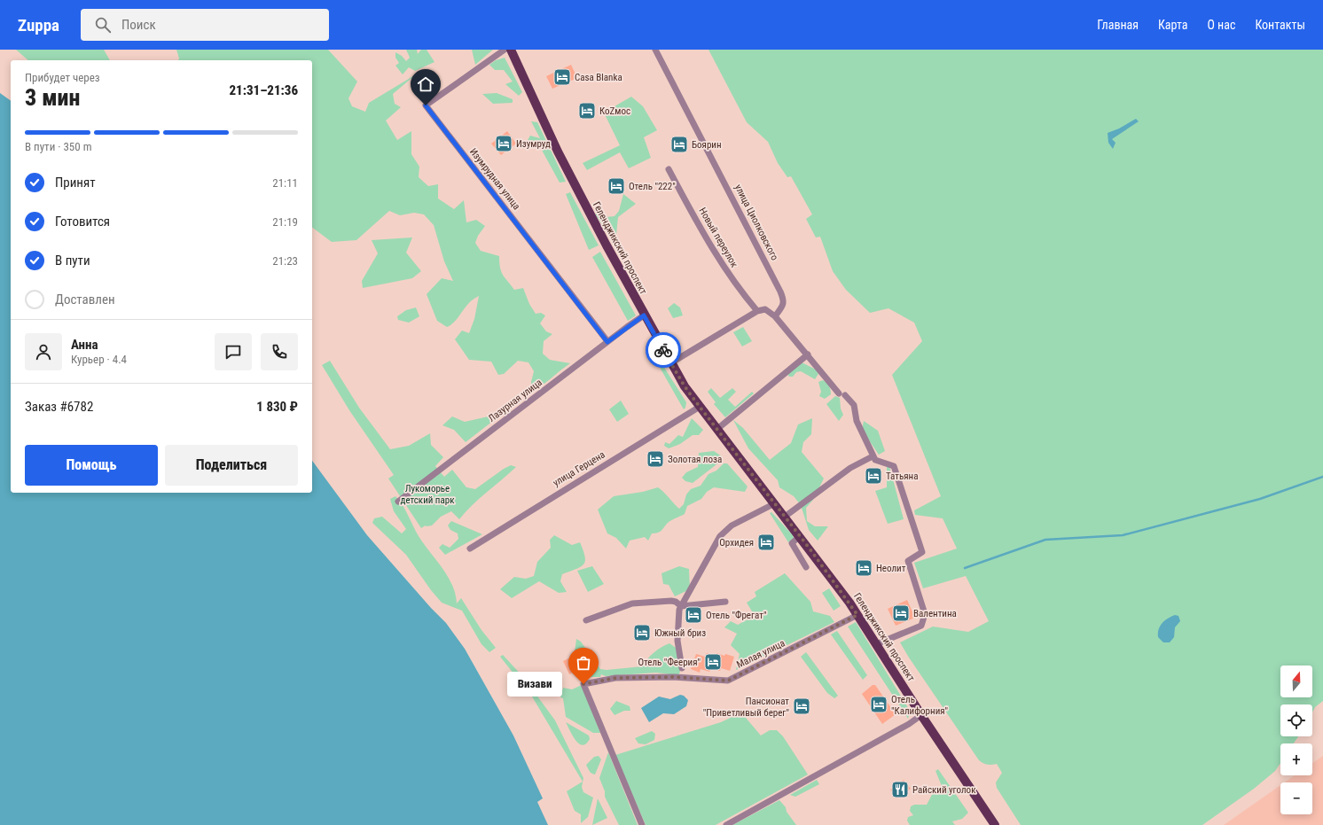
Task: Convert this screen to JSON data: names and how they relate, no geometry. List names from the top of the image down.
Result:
{
  "streets": {
    "main road": ["Геленджикский проспект"],
    "street": [
      "Изумрудная улица",
      "улица Циолковского",
      "Новый переулок",
      "Лазурная улица",
      "улица Герцена",
      "Малая улица"
    ]
  },
  "crossings": [
    ["Изумрудная улица", "Лазурная улица"],
    ["Геленджикский проспект", "Лазурная улица"],
    ["Геленджикский проспект", "улица Герцена"],
    ["Геленджикский проспект", "Малая улица"]
  ],
  "parks": ["Лукоморье детский парк"],
  "places": {
    "hotel": [
      "Casa Blanka",
      "КоZмос",
      "Изумруд",
      "Боярин",
      "Отель \"222\"",
      "Золотая лоза",
      "Татьяна",
      "Орхидея",
      "Неолит",
      "Валентина",
      "Отель \"Фрегат\"",
      "Южный бриз",
      "Отель \"Феерия\"",
      "Отель \"Калифорния\"",
      "Пансионат \"Приветливый берег\""
    ],
    "other": ["Визави"],
    "restaurant": ["Райский уголок"]
  },
  "north": "top",
  "page": {
    "header": "Zuppa",
    "search": "Поиск",
    "nav": [
      "Главная",
      "Карта",
      "О нас",
      "Контакты"
    ],
    "heading": ["3 мин", "Прибудет через", "21:31–21:36"],
    "panel": [
      "Анна",
      "Курьер · 4.4",
      "Заказ #6782",
      "1 830 ₽"
    ],
    "bar": "В пути · 350 m",
    "list": [
      ["Принят", "21:11"],
      ["Готовится", "21:19"],
      ["В пути", "21:23"],
      "Доставлен"
    ],
    "buttons": ["Помощь", "Поделиться"],
    "map_buttons": ["+", "−"],
    "bubble": "Визави"
  }
}
